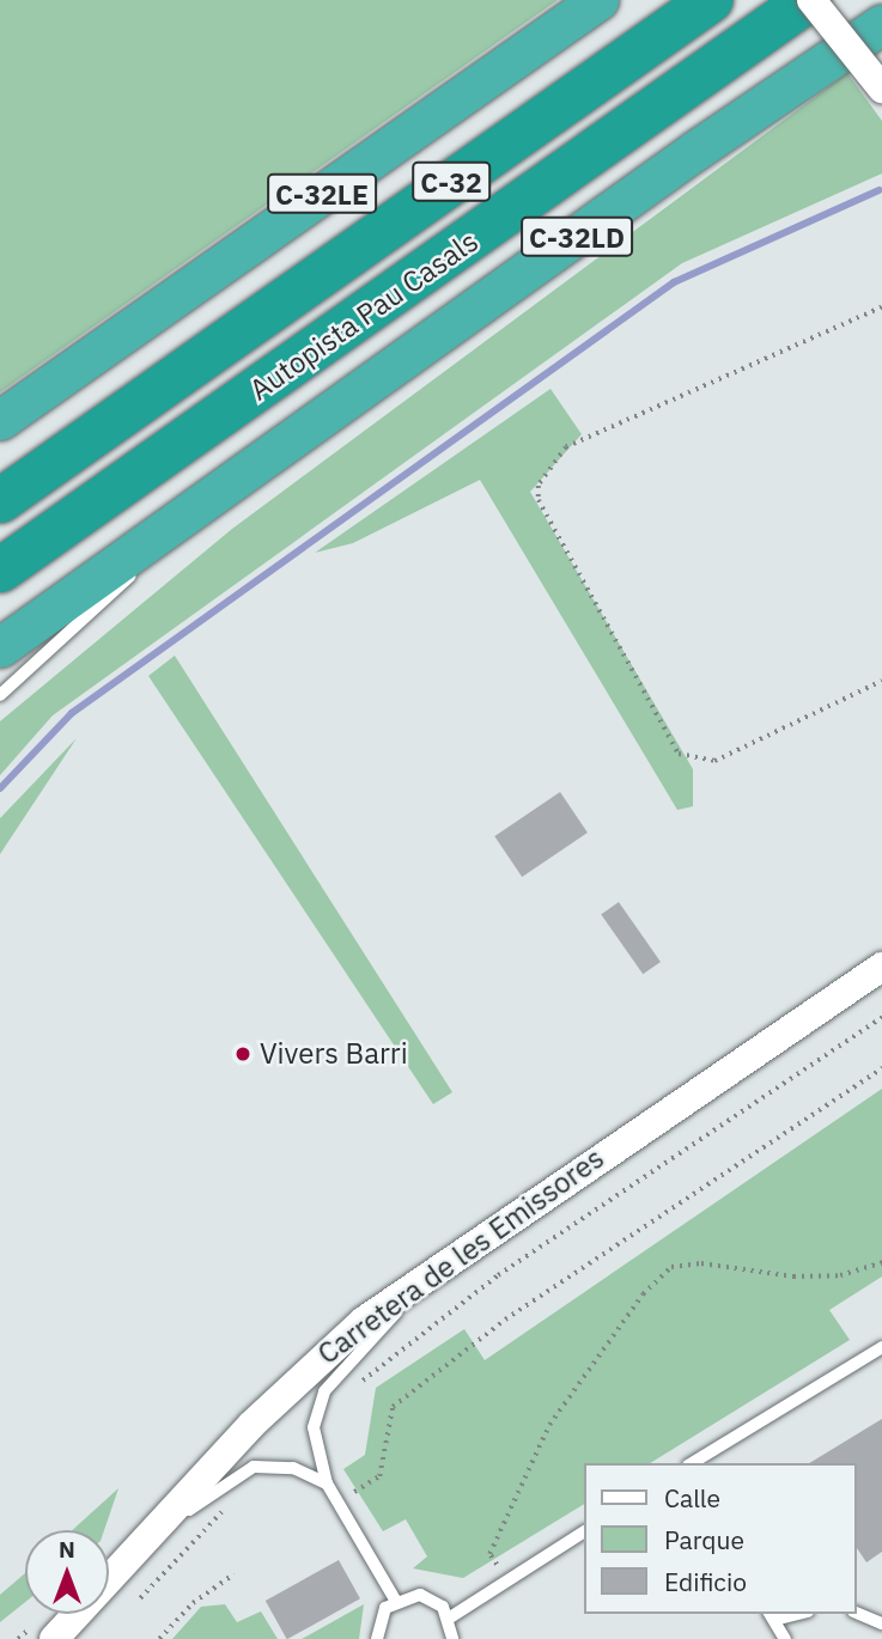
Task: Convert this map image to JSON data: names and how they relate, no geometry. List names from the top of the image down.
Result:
{
  "streets": {
    "highway": [
      "C-32",
      "C-32LE",
      "C-32LD",
      "Autopista Pau Casals"
    ],
    "street": ["Carretera de les Emissores"]
  },
  "crossings": [
    ["C-32", "Autopista Pau Casals"]
  ],
  "places": ["Vivers Barri"],
  "legend": ["Calle", "Parque", "Edificio"],
  "north": "top"
}
